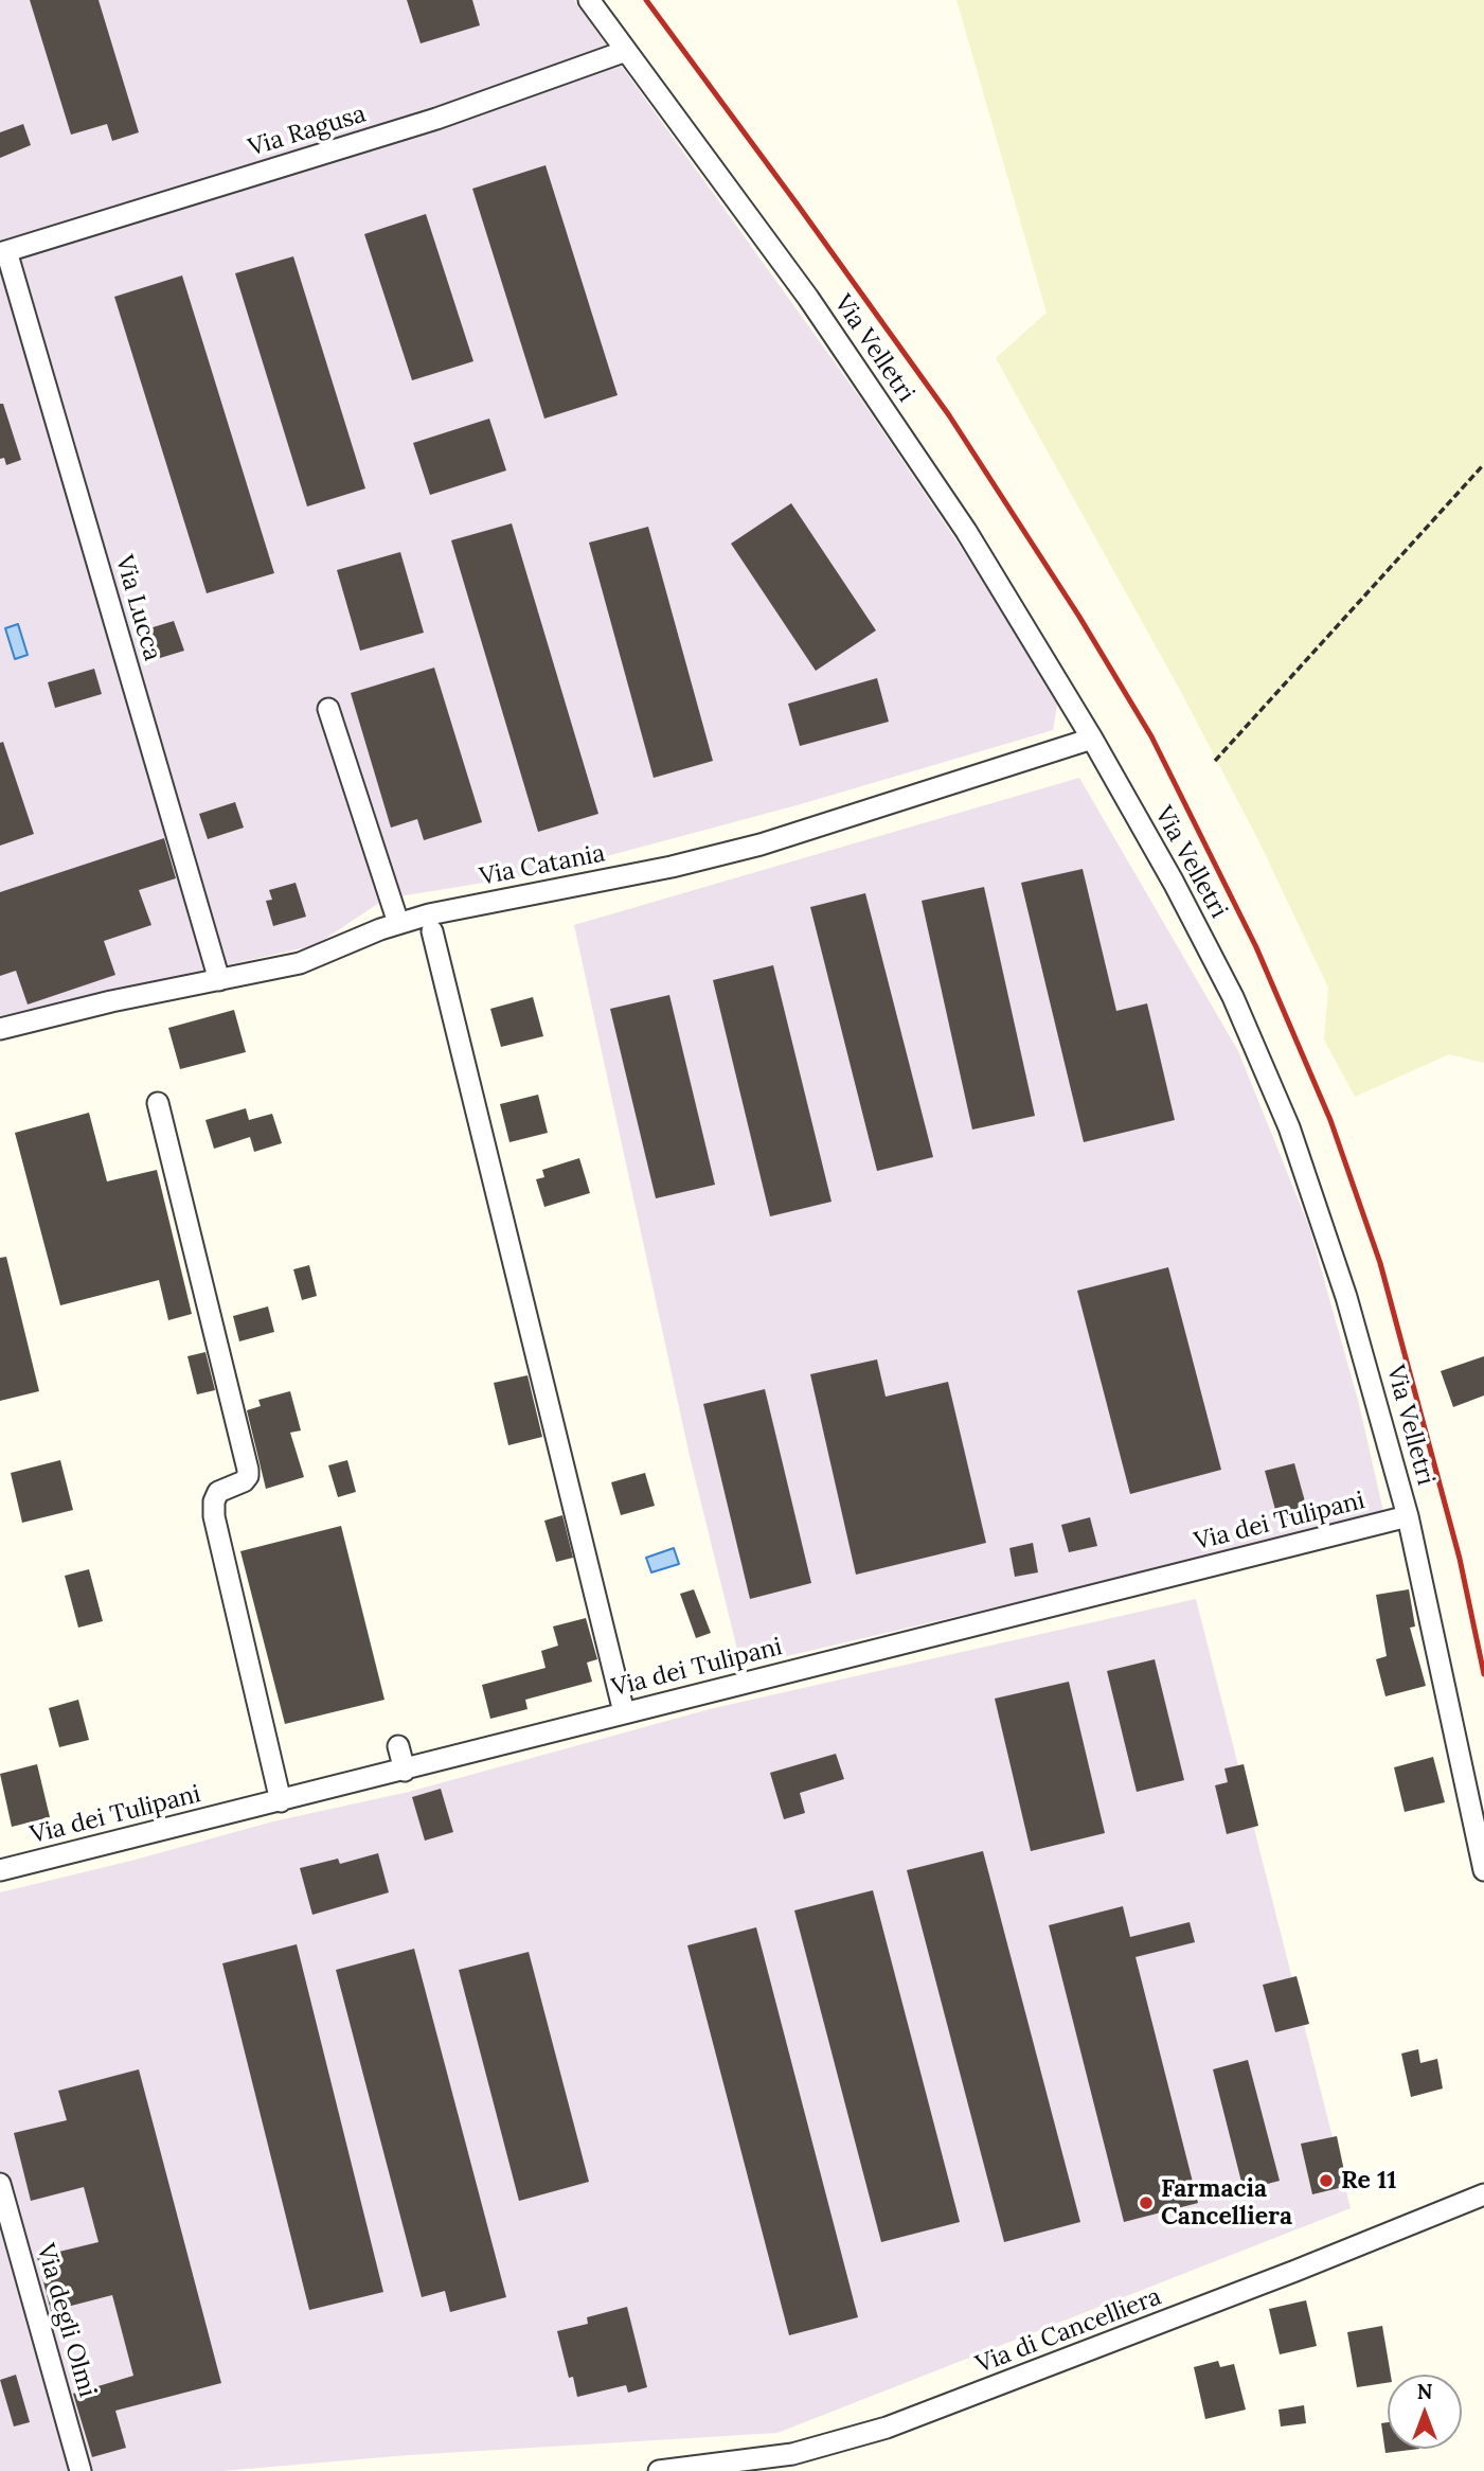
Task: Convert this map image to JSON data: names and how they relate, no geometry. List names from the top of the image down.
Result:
{
  "streets": {
    "street": [
      "Via Ragusa",
      "Via Velletri",
      "Via Lucca",
      "Via Catania",
      "Via dei Tulipani",
      "Via degli Olmi",
      "Via di Cancelliera"
    ]
  },
  "crossings": [
    ["Via Ragusa", "Via Velletri"],
    ["Via Ragusa", "Via Lucca"],
    ["Via Velletri", "Via Catania"],
    ["Via Velletri", "Via dei Tulipani"],
    ["Via Lucca", "Via Catania"]
  ],
  "places": ["Re 11", "Farmacia Cancelliera"],
  "north": "top"
}
